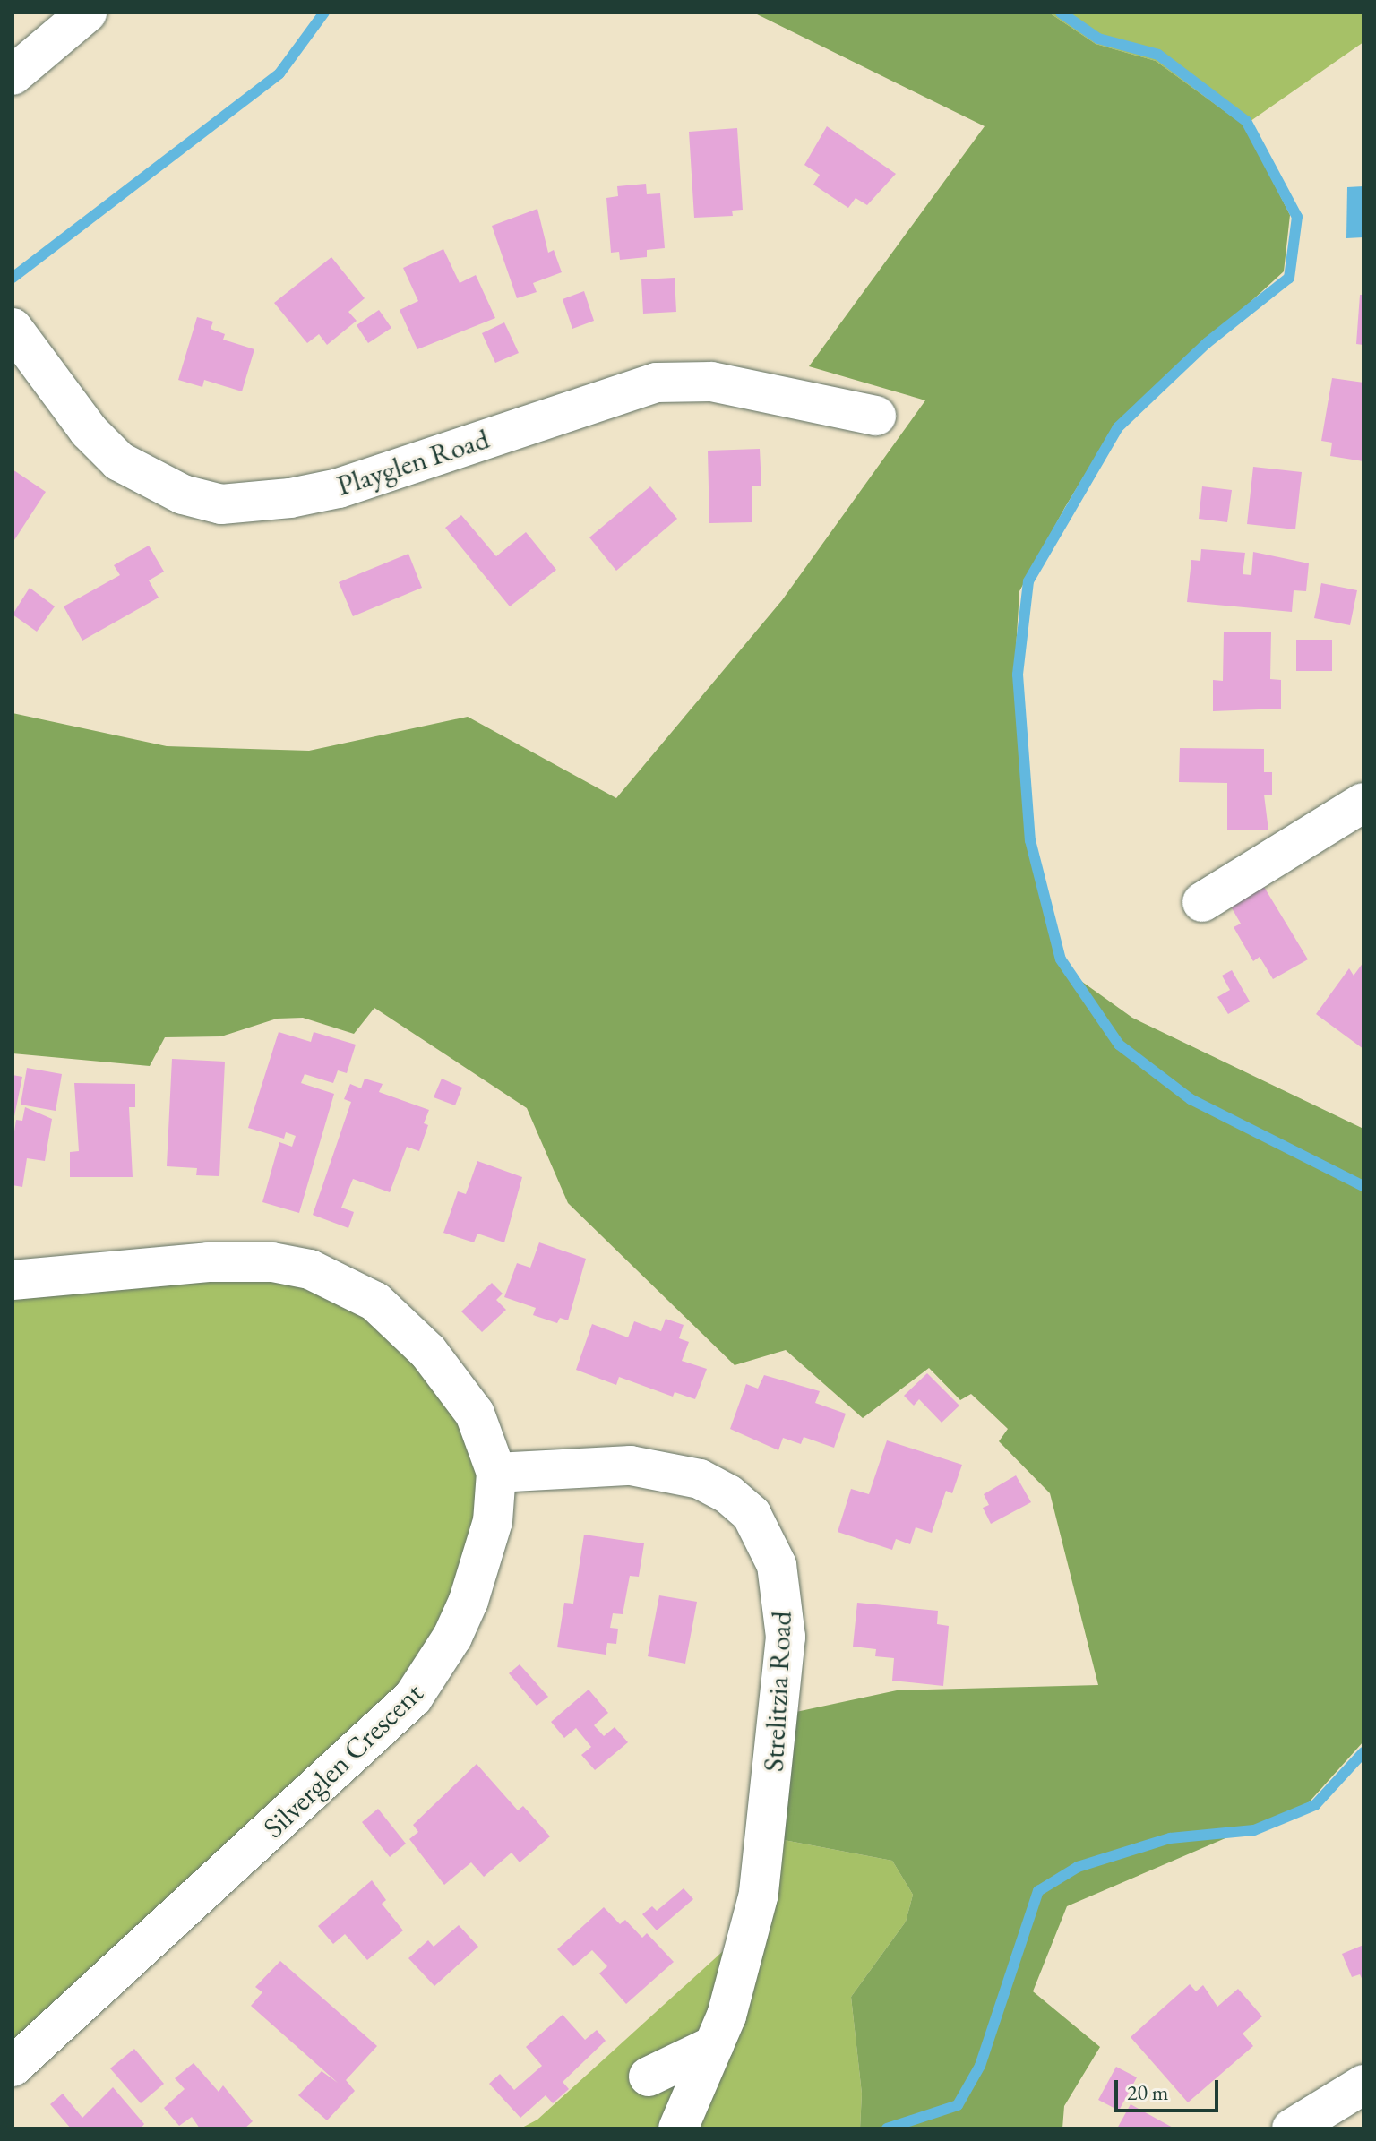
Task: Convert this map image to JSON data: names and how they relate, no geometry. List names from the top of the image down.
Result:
{
  "streets": {
    "street": ["Playglen Road", "Strelitzia Road", "Silverglen Crescent"]
  },
  "crossings": [
    ["Strelitzia Road", "Silverglen Crescent"]
  ],
  "scale_bar": "20 m"
}
